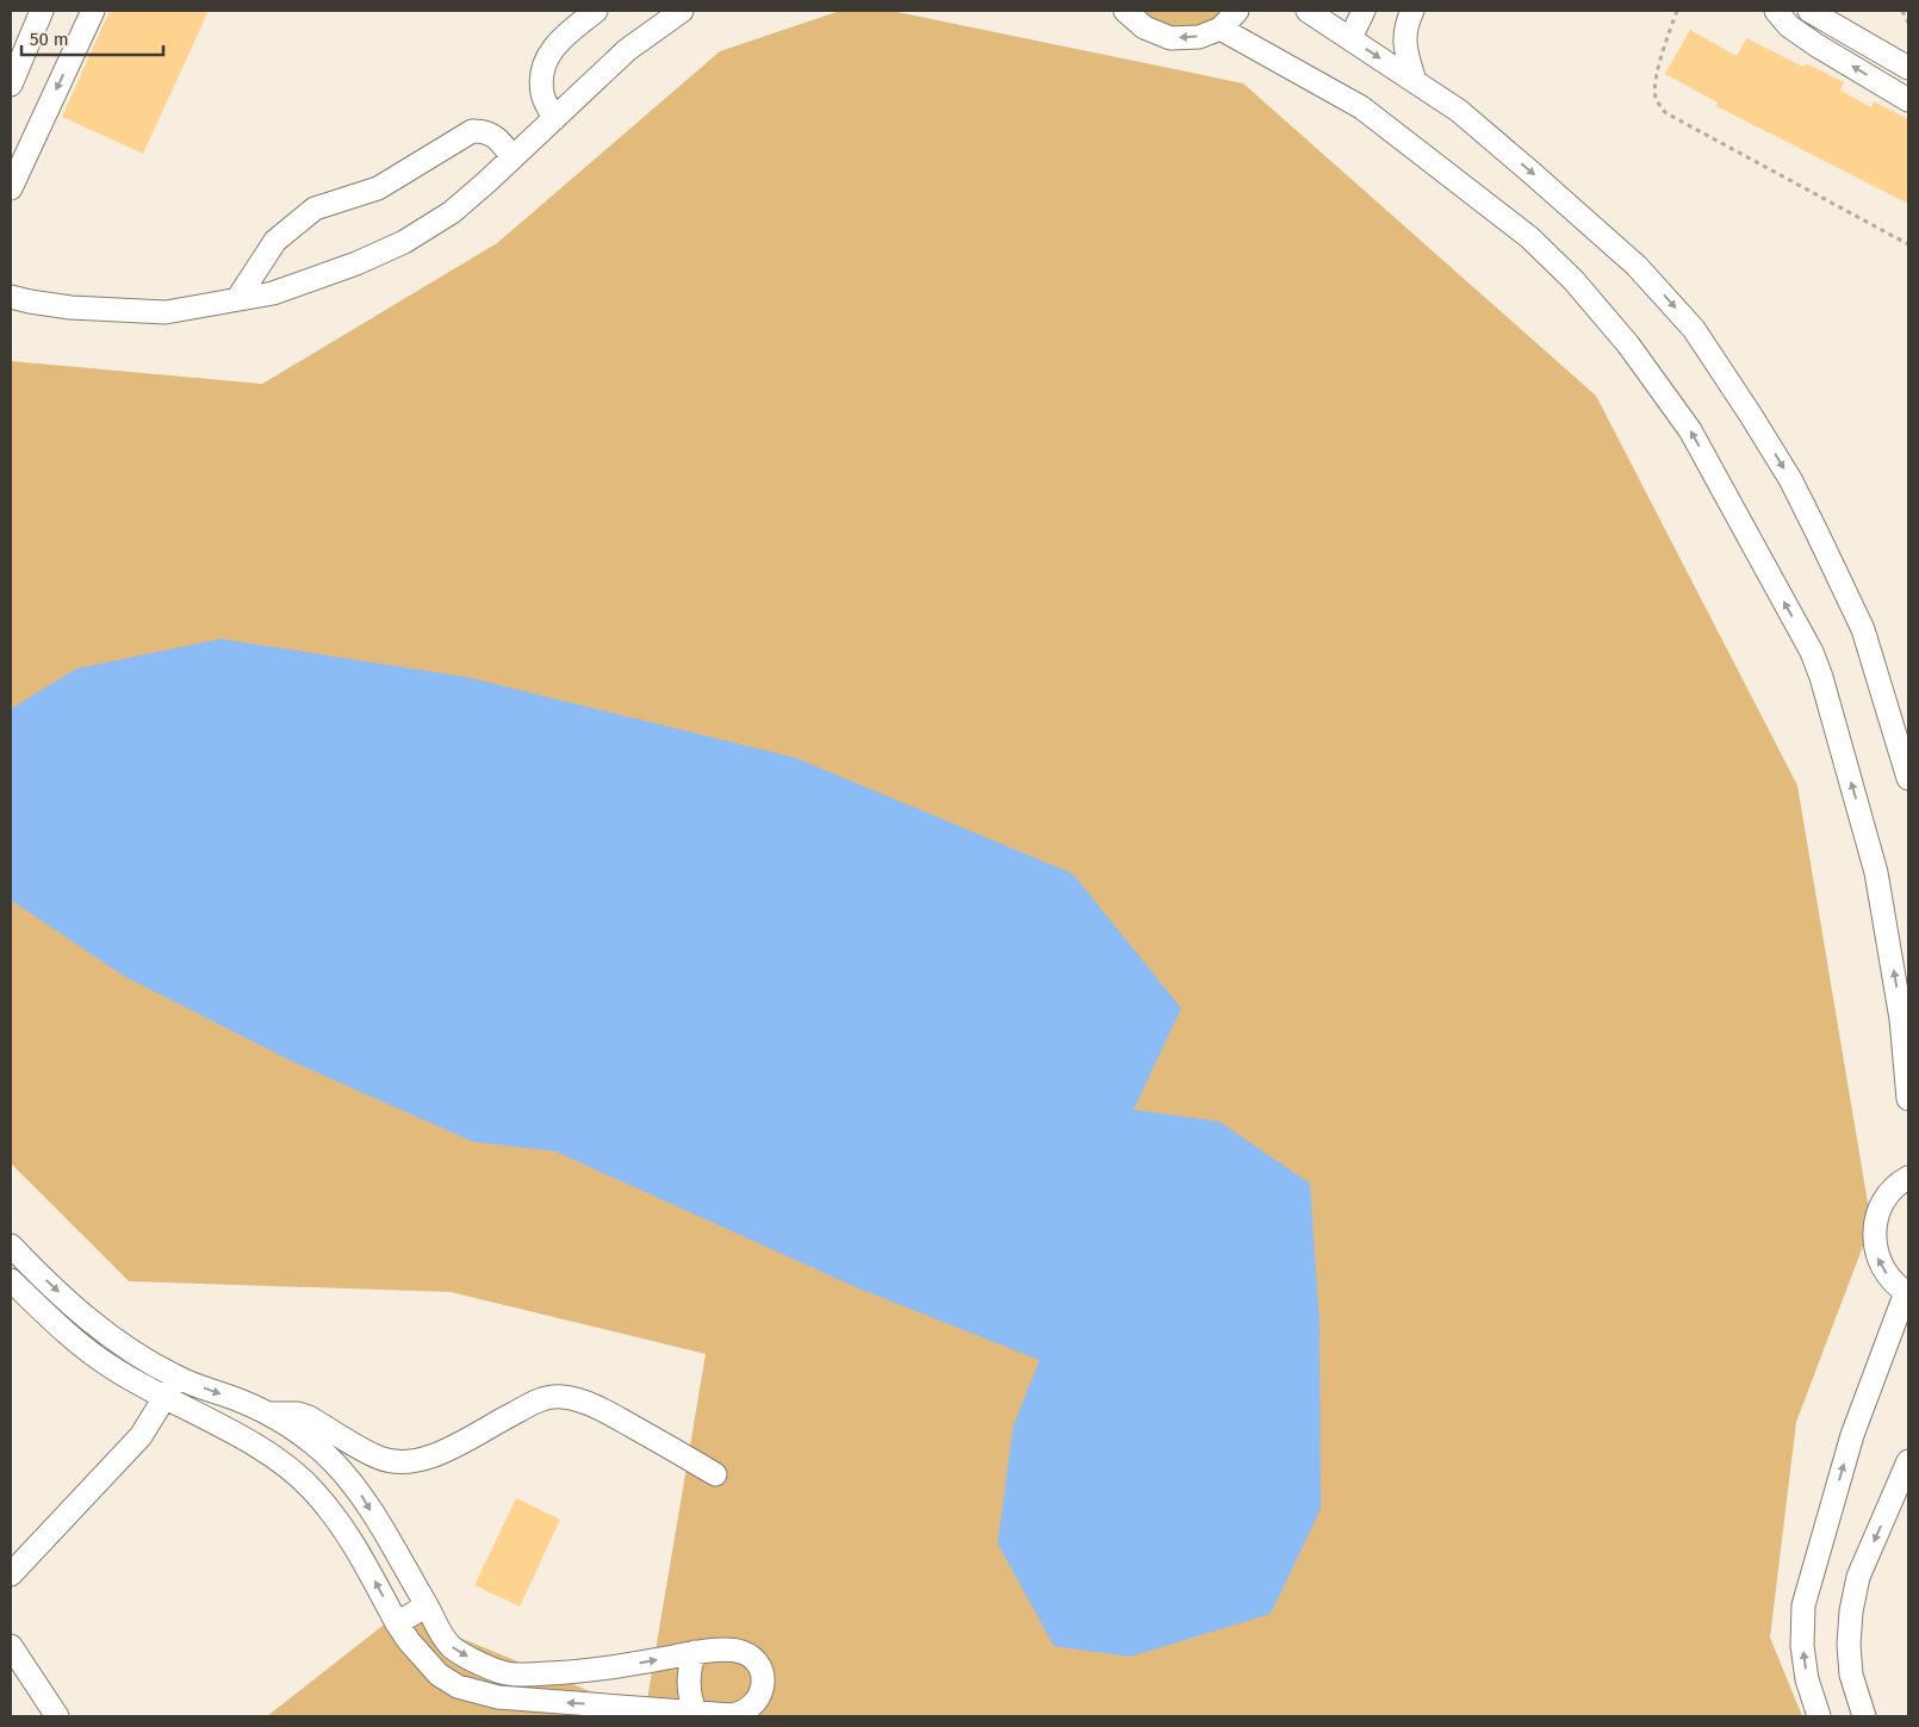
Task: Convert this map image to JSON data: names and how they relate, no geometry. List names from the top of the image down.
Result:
{
  "scale_bar": "50 m"
}
